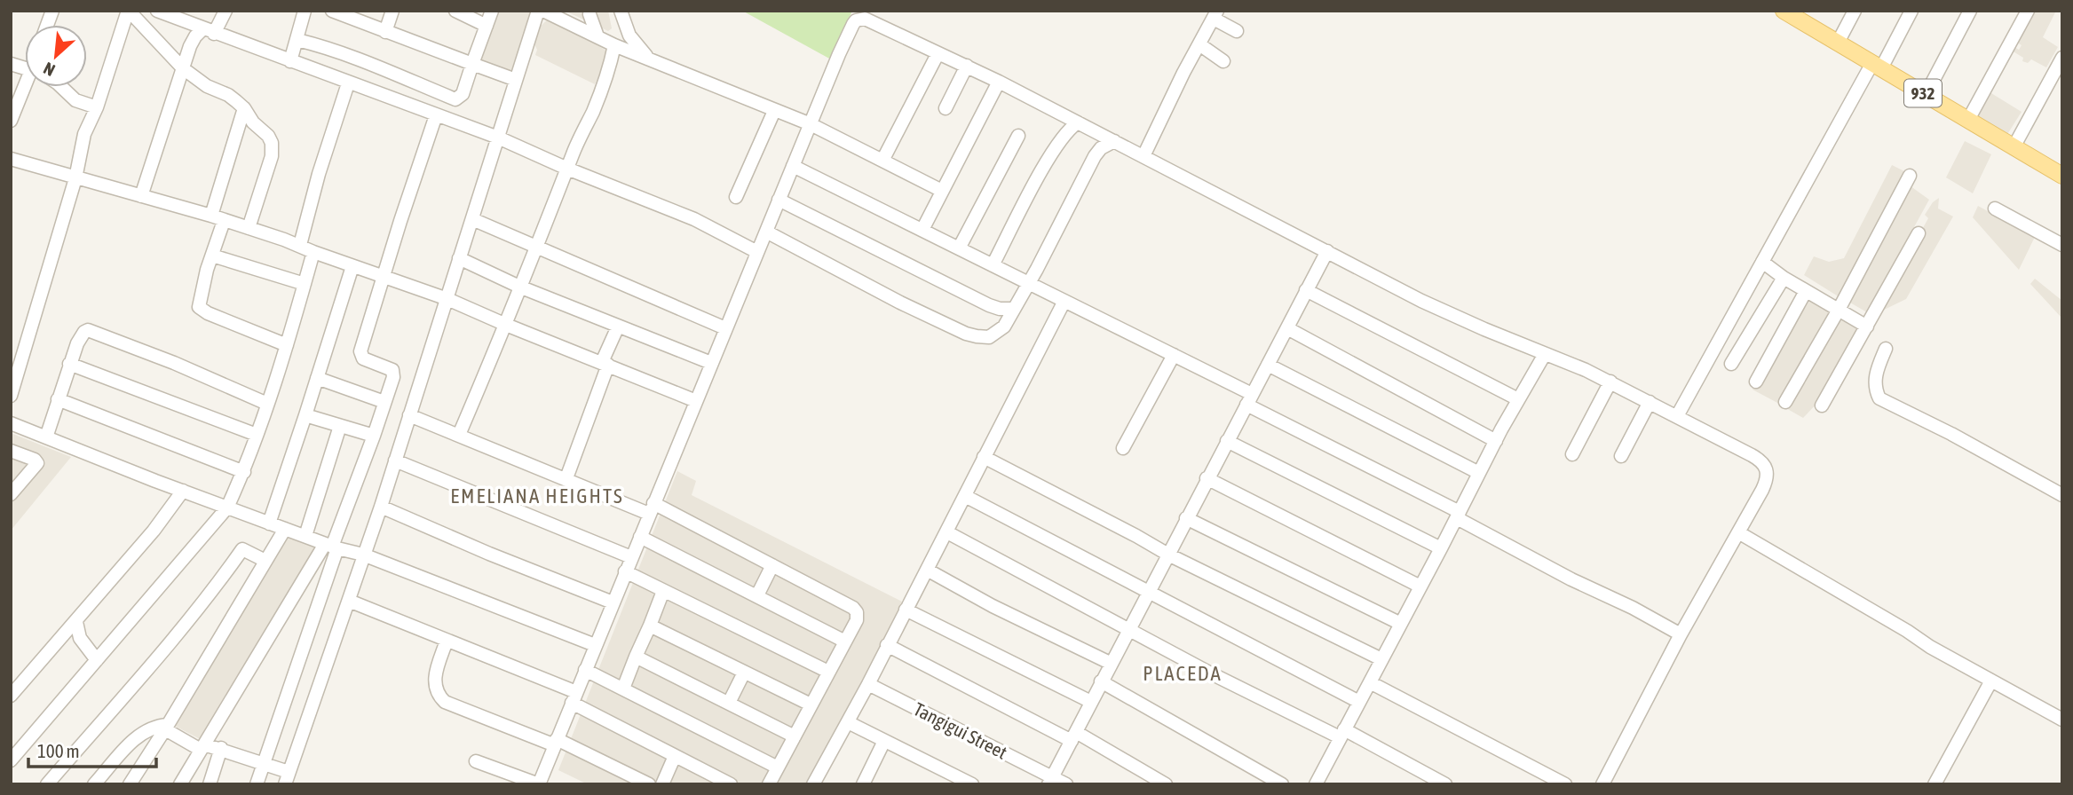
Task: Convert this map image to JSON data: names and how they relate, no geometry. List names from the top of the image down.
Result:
{
  "streets": {
    "main road": ["932"],
    "street": ["Tangigui Street"]
  },
  "districts": ["EMELIANA HEIGHTS", "PLACEDA"],
  "scale_bar": "100 m",
  "north": "bottom left"
}
